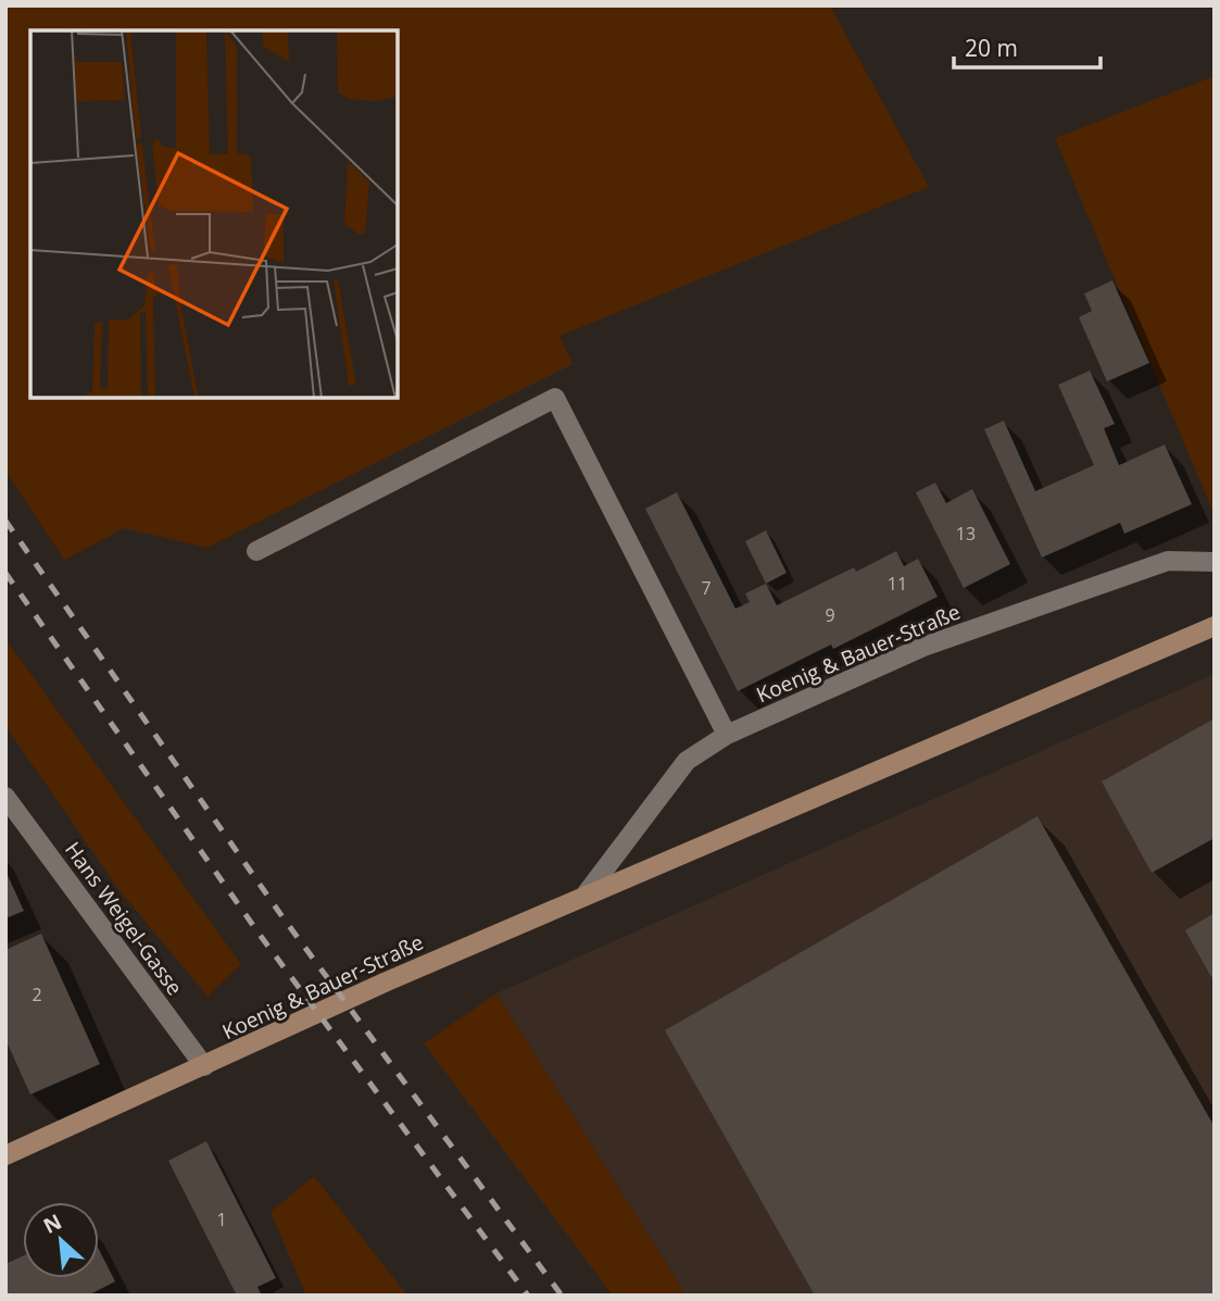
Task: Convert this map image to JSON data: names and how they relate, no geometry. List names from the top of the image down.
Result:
{
  "streets": {
    "street": ["Koenig & Bauer-Straße", "Hans Weigel-Gasse"]
  },
  "crossings": [
    ["Koenig & Bauer-Straße", "Hans Weigel-Gasse"]
  ],
  "house_numbers": [
    "13",
    "11",
    "7",
    "9",
    "2",
    "1"
  ],
  "scale_bar": "20 m",
  "north": "top left"
}
